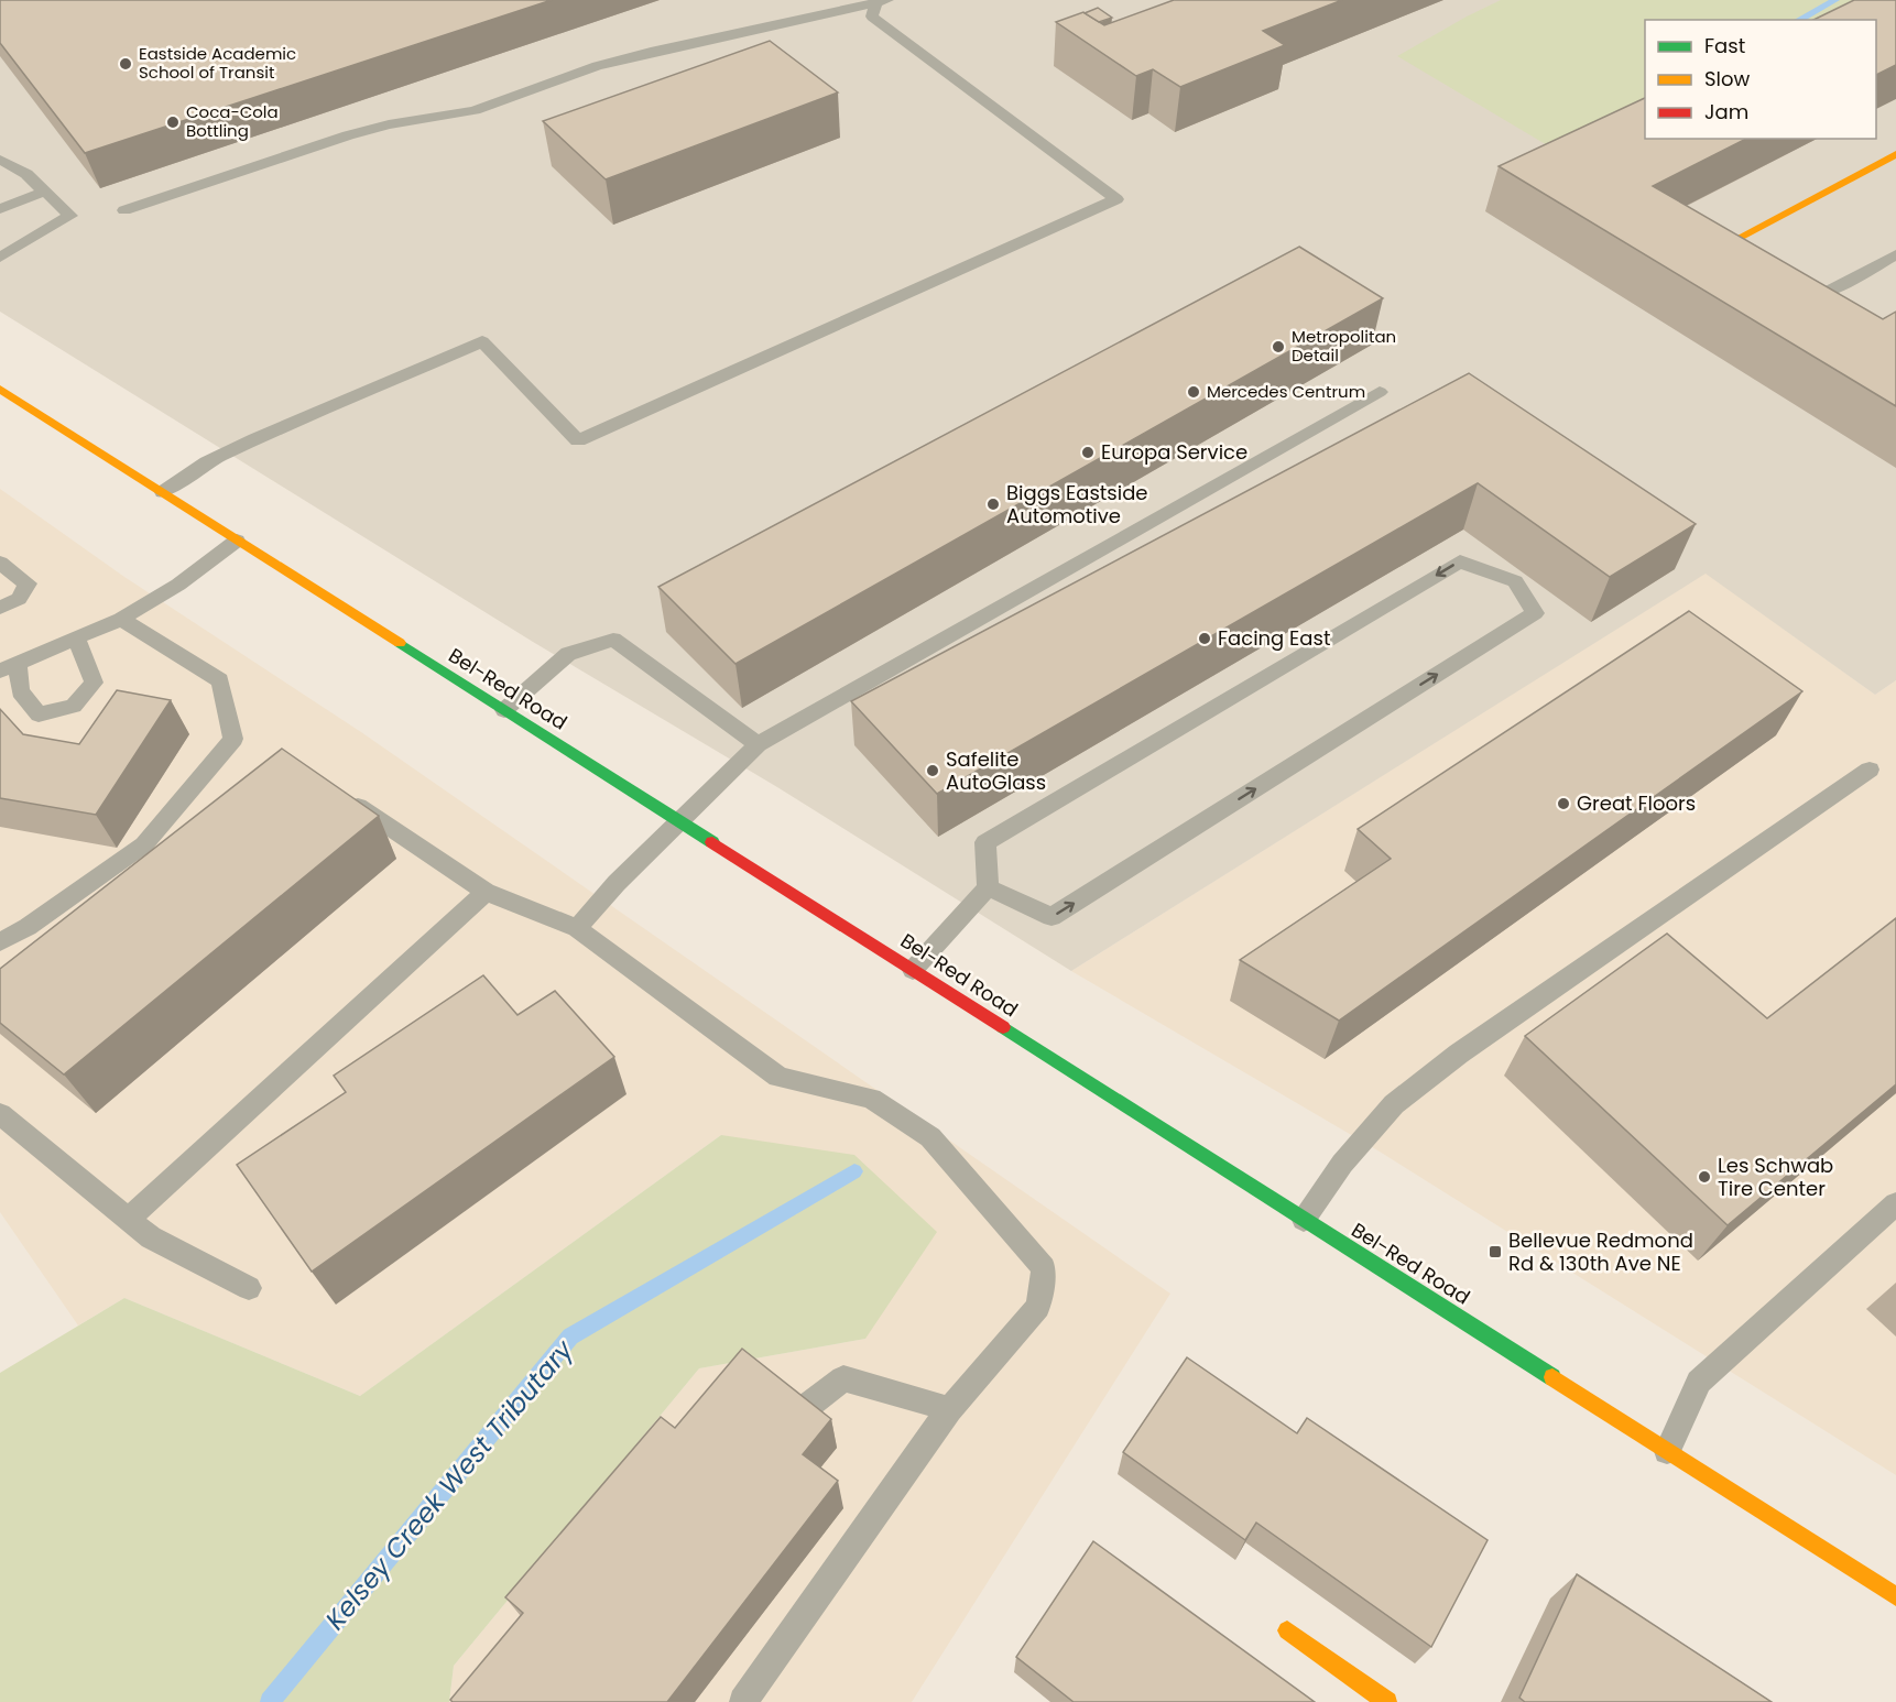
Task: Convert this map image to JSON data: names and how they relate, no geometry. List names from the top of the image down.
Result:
{
  "streets": {
    "main road": ["Bel-Red Road"]
  },
  "water": ["Kelsey Creek West Tributary"],
  "places": {
    "other": [
      "Eastside Academic School of Transit",
      "Coca-Cola Bottling",
      "Metropolitan Detail",
      "Mercedes Centrum",
      "Europa Service",
      "Biggs Eastside Automotive",
      "Facing East",
      "Safelite AutoGlass",
      "Great Floors",
      "Les Schwab Tire Center"
    ],
    "transit": ["Bellevue Redmond Rd & 130th Ave NE"]
  },
  "legend": ["Fast", "Slow", "Jam"]
}
